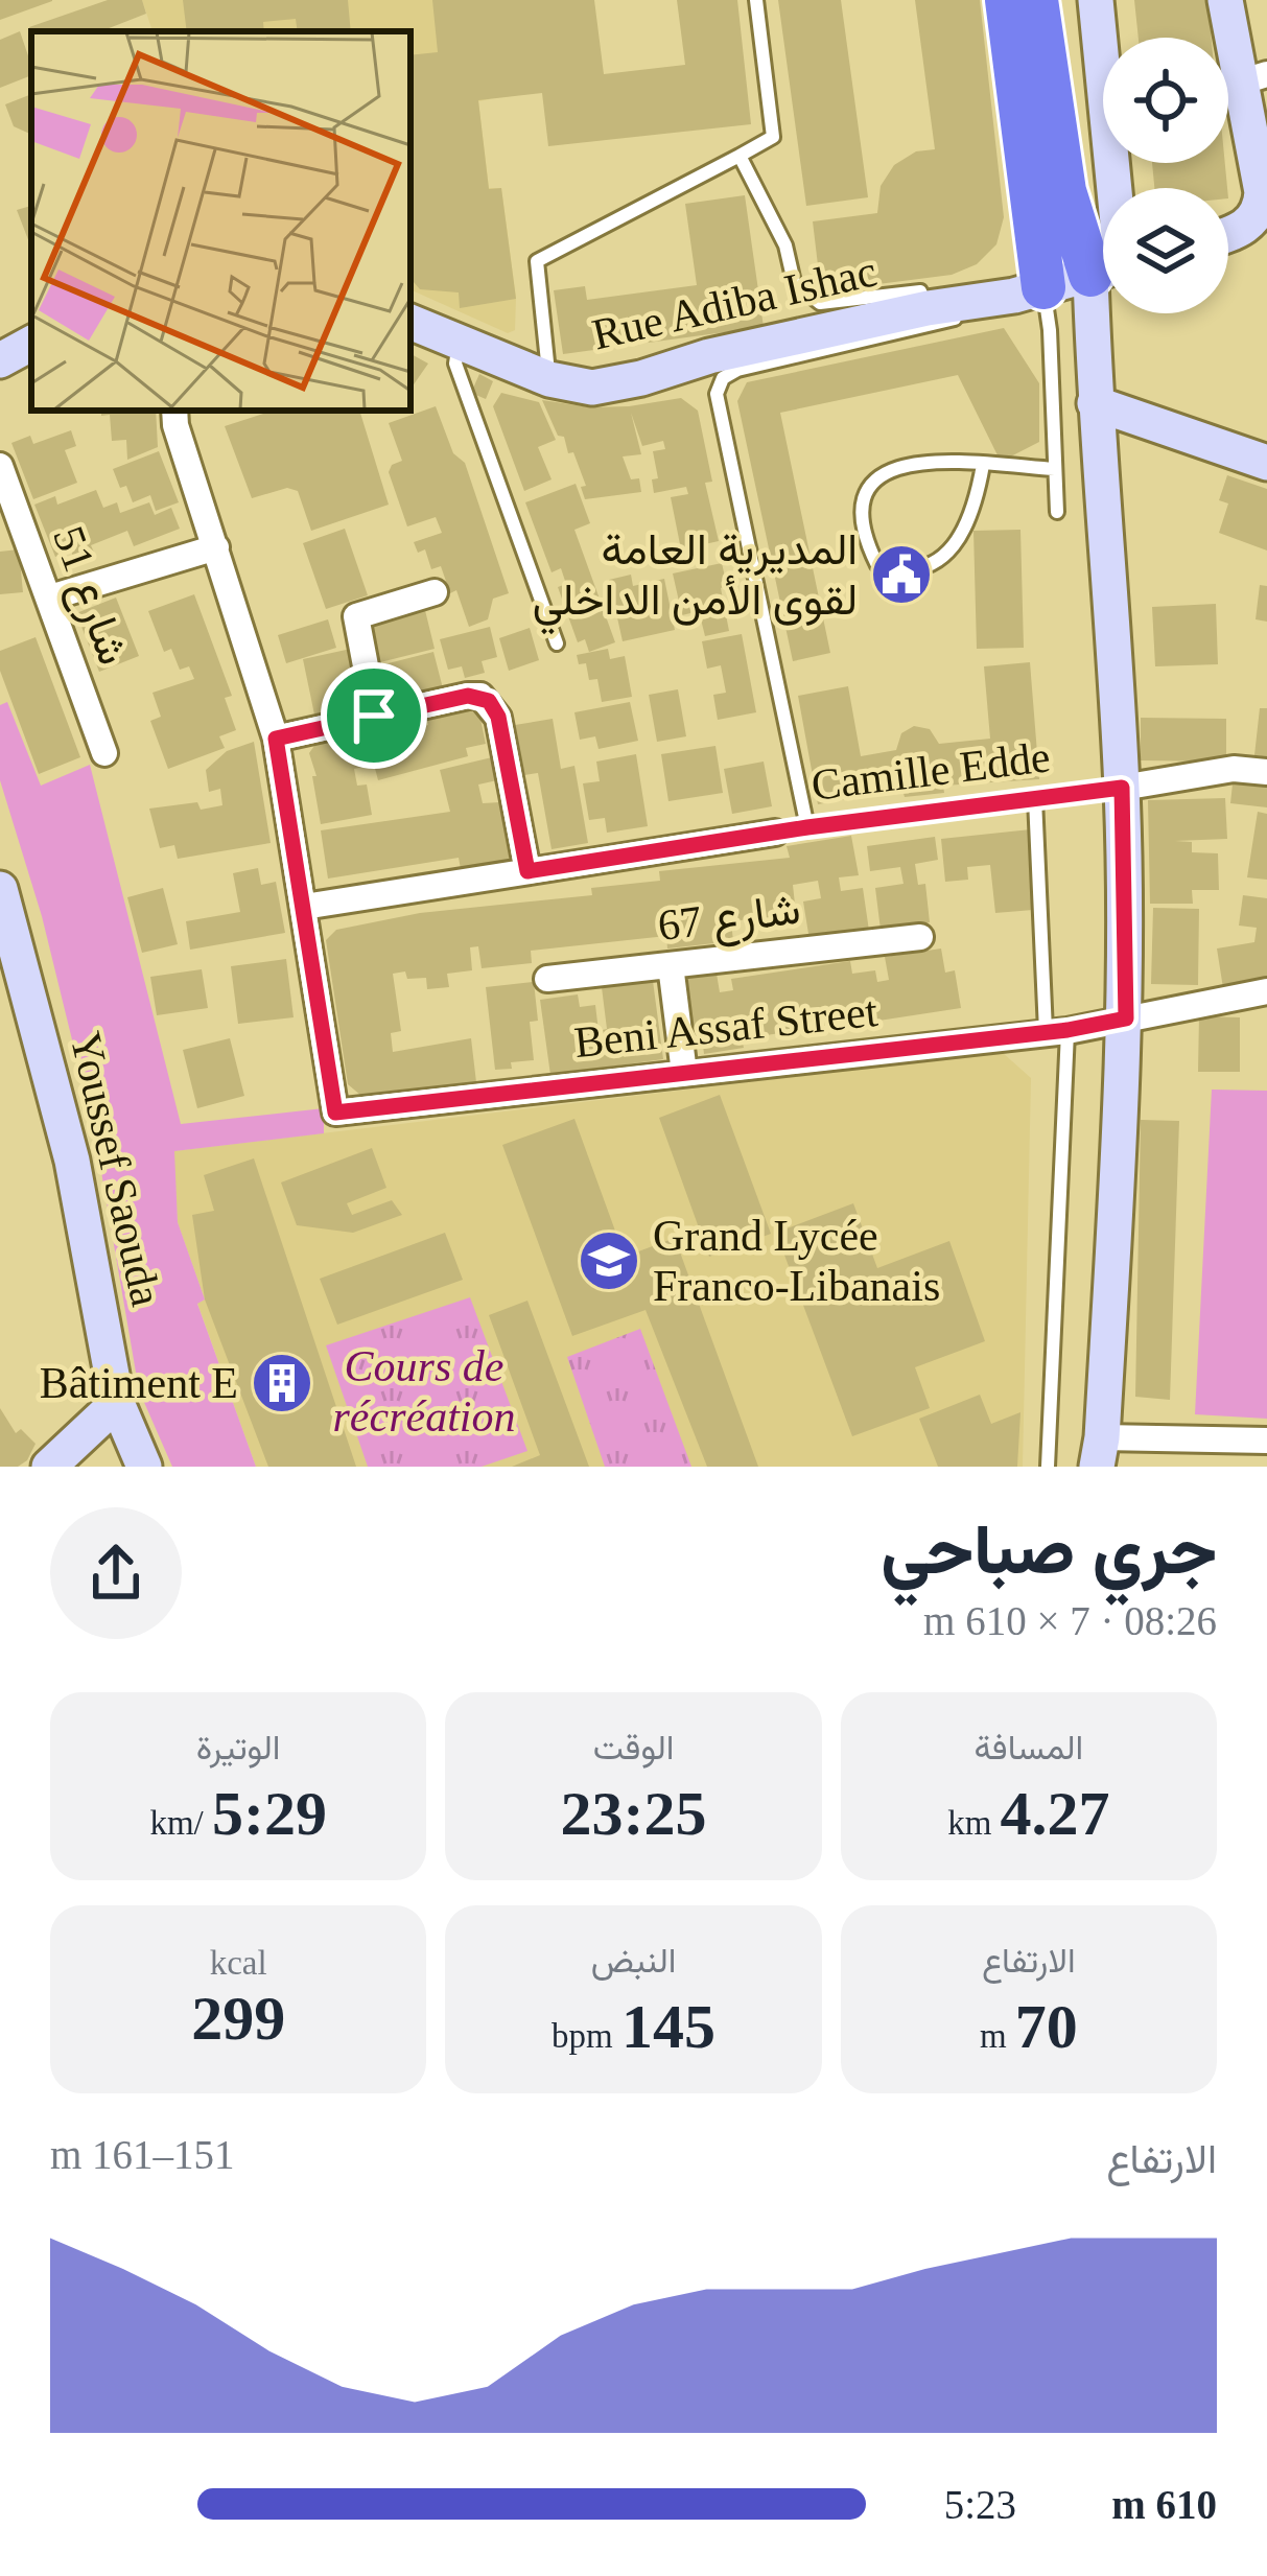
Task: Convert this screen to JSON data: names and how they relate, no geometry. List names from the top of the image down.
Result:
{
  "streets": {
    "street": [
      "Rue Adiba Ishac",
      "شارع 51",
      "Camille Edde",
      "شارع 67",
      "Beni Assaf Street",
      "Youssef Saouda"
    ]
  },
  "crossings": [
    ["Camille Edde", "Beni Assaf Street"]
  ],
  "parks": ["Cours de récréation"],
  "places": {
    "public building": ["المديرية العامة لقوى الأمن الداخلي"],
    "school or university": ["Grand Lycée Franco-Libanais"],
    "building": ["Bâtiment E"]
  },
  "page": {
    "heading": ["جري صباحي", "08:26 · 7 × 610 m"],
    "stats": [
      ["المسافة", "4.27 km"],
      ["الوقت", "23:25"],
      ["الوتيرة", "5:29 /km"],
      ["الارتفاع", "70 m"],
      ["النبض", "145 bpm"],
      ["kcal", "299"]
    ],
    "chart": ["الارتفاع", "151–161 m"],
    "list": [
      {
        "name": "610 m",
        "note": "5:23"
      }
    ]
  }
}
